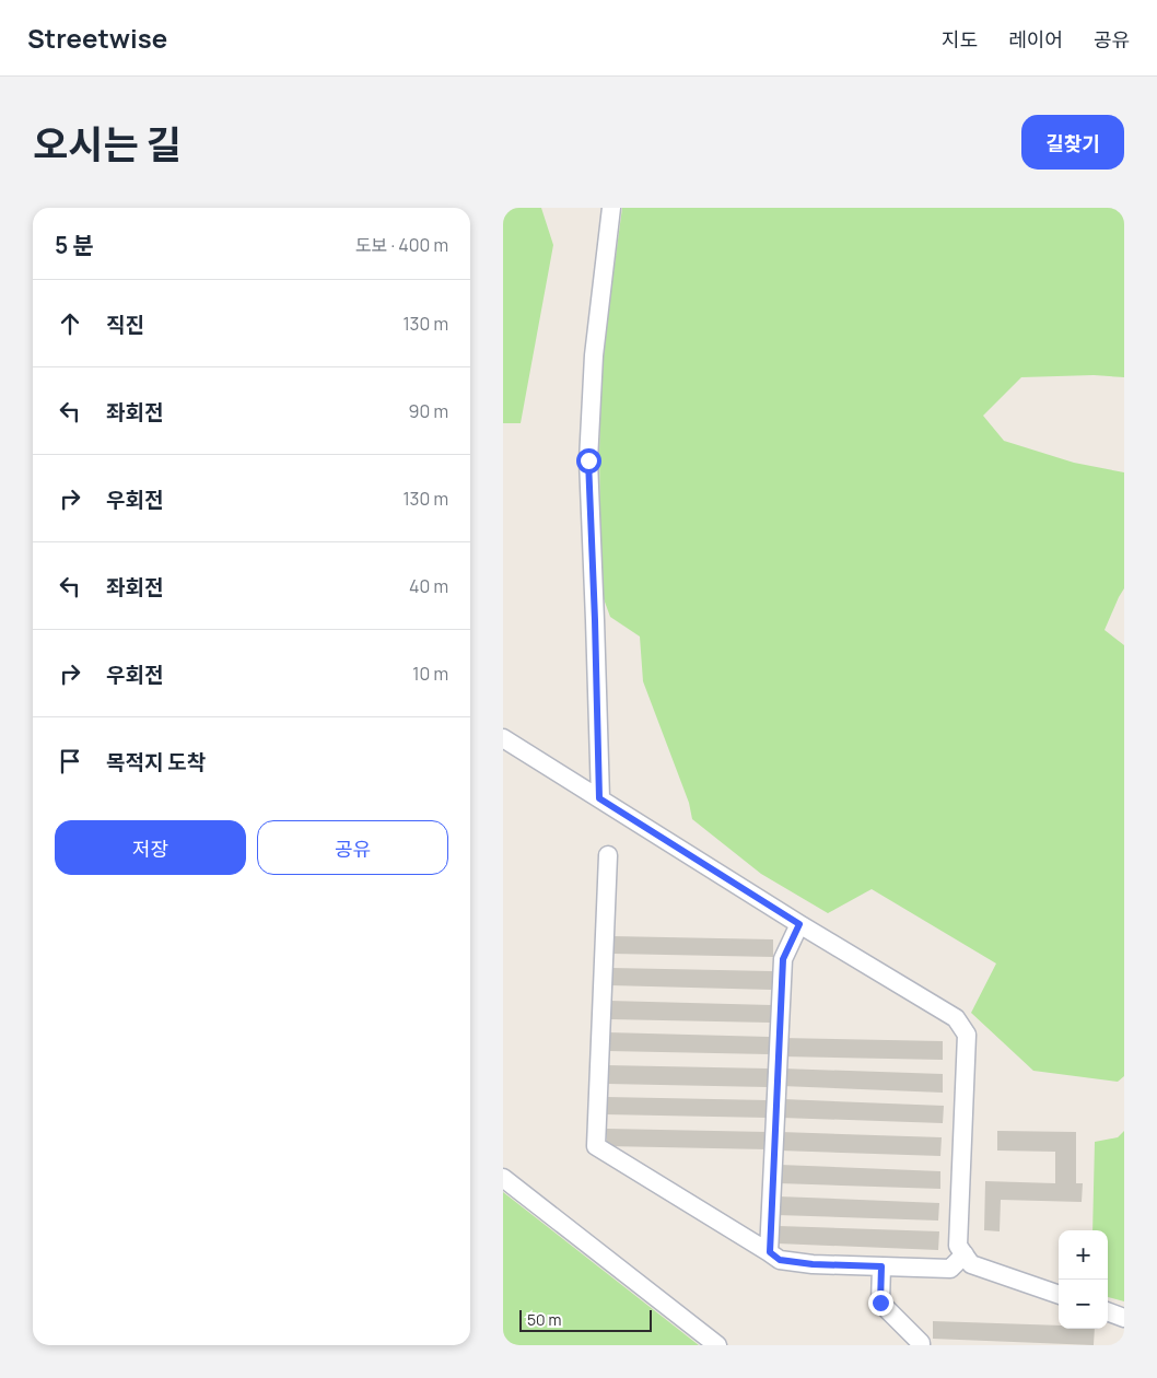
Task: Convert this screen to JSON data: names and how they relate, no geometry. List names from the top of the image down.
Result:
{
  "scale_bar": "50 m",
  "page": {
    "header": "Streetwise",
    "nav": ["지도", "레이어", "공유"],
    "title": "오시는 길",
    "buttons": [
      "길찾기",
      ["저장", "공유"]
    ],
    "heading": ["5 분", "도보 · 400 m"],
    "list": [
      ["직진", "130 m"],
      ["좌회전", "90 m"],
      ["우회전", "130 m"],
      ["좌회전", "40 m"],
      ["우회전", "10 m"],
      "목적지 도착"
    ],
    "map_buttons": ["+", "−"],
    "scale": "50 m"
  }
}
